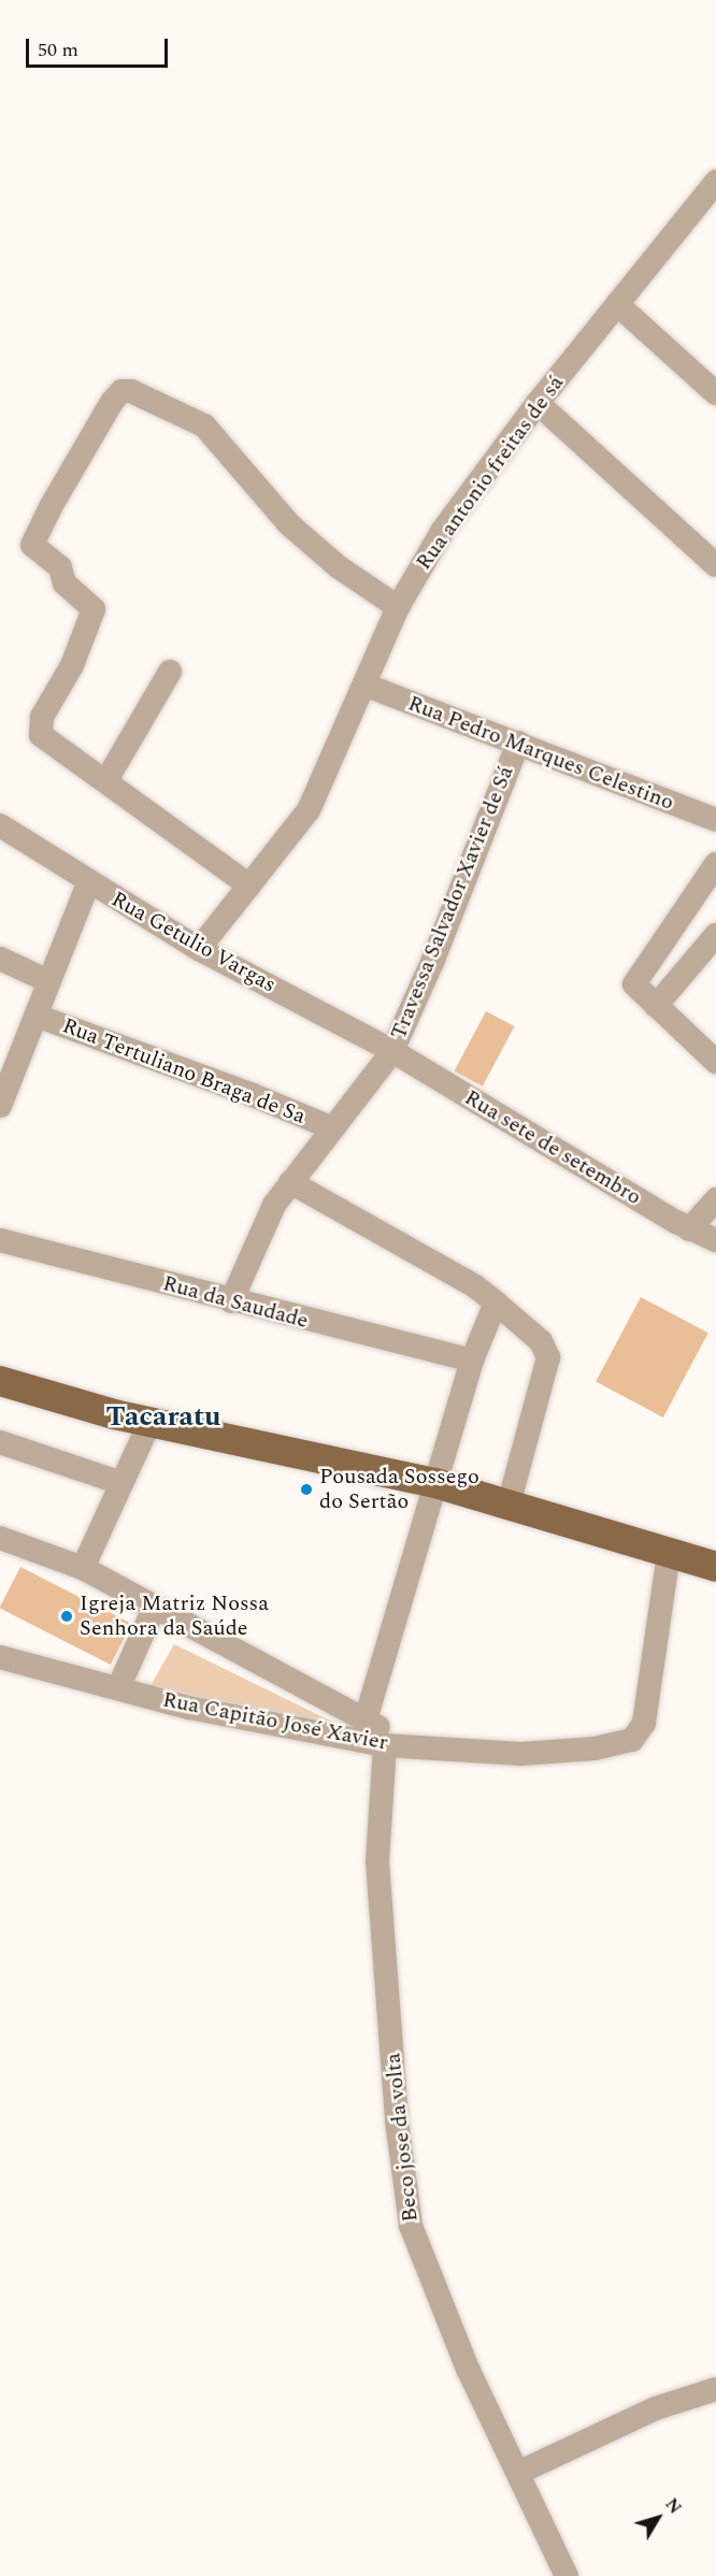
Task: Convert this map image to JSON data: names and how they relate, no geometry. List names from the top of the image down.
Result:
{
  "streets": {
    "street": [
      "Rua antonio freitas de sá",
      "Rua Pedro Marques Celestino",
      "Travessa Salvador Xavier de Sá",
      "Rua Getulio Vargas",
      "Rua Tertuliano Braga de Sa",
      "Rua sete de setembro",
      "Rua da Saudade",
      "Rua Capitão José Xavier",
      "Beco jose da volta"
    ]
  },
  "crossings": [
    ["Rua antonio freitas de sá", "Rua Pedro Marques Celestino"],
    ["Rua antonio freitas de sá", "Rua Getulio Vargas"],
    ["Rua Pedro Marques Celestino", "Travessa Salvador Xavier de Sá"],
    ["Travessa Salvador Xavier de Sá", "Rua Getulio Vargas"],
    ["Travessa Salvador Xavier de Sá", "Rua Tertuliano Braga de Sa"],
    ["Travessa Salvador Xavier de Sá", "Rua sete de setembro"],
    ["Travessa Salvador Xavier de Sá", "Rua da Saudade"],
    ["Rua Getulio Vargas", "Rua sete de setembro"],
    ["Rua Capitão José Xavier", "Beco jose da volta"]
  ],
  "districts": ["Tacaratu"],
  "places": ["Pousada Sossego do Sertão", "Igreja Matriz Nossa Senhora da Saúde"],
  "scale_bar": "50 m",
  "north": "top right"
}
